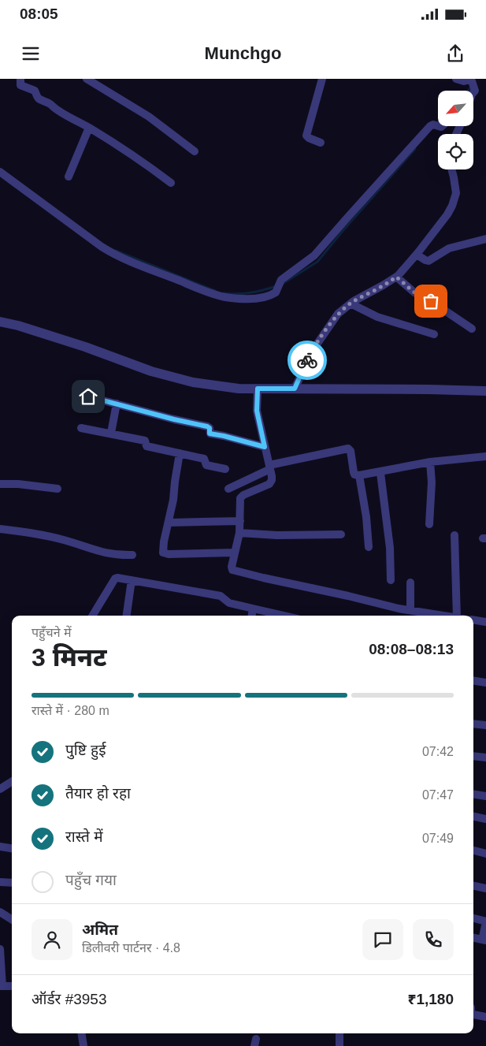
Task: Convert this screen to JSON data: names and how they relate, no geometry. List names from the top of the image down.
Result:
{
  "north": "bottom left",
  "page": {
    "status": "08:05",
    "header": "Munchgo",
    "heading": ["3 मिनट", "पहुँचने में", "08:08–08:13"],
    "panel": [
      "अमित",
      "डिलीवरी पार्टनर · 4.8",
      "ऑर्डर #3953",
      "₹1,180"
    ],
    "bar": "रास्ते में · 280 m",
    "list": [
      ["पुष्टि हुई", "07:42"],
      ["तैयार हो रहा", "07:47"],
      ["रास्ते में", "07:49"],
      "पहुँच गया"
    ]
  }
}
